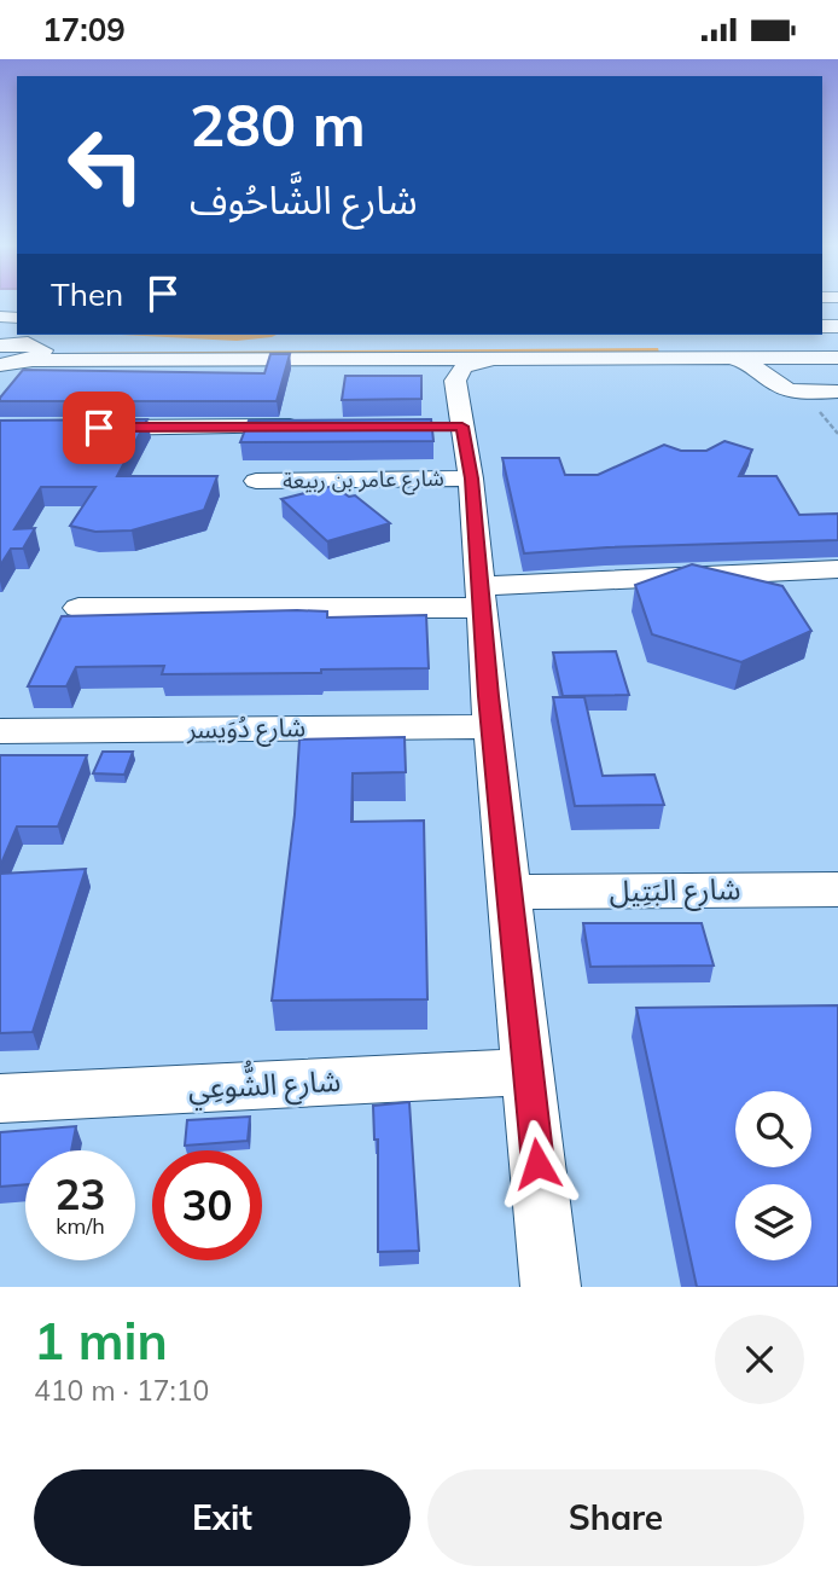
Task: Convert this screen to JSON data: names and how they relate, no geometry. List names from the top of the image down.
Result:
{
  "streets": {
    "street": [
      "شارع عامر بن ربيعة",
      "شارع دُوَيسر",
      "شارع البَتِيل",
      "شارع الشُّوعِي"
    ]
  },
  "page": {
    "status": "17:09",
    "turn": ["280 m", "شارع الشَّاحُوف"],
    "then": "Then",
    "speed": "23 km/h",
    "limit": "30",
    "heading": ["1 min", "410 m · 17:10"],
    "buttons": ["Exit", "Share"]
  }
}
